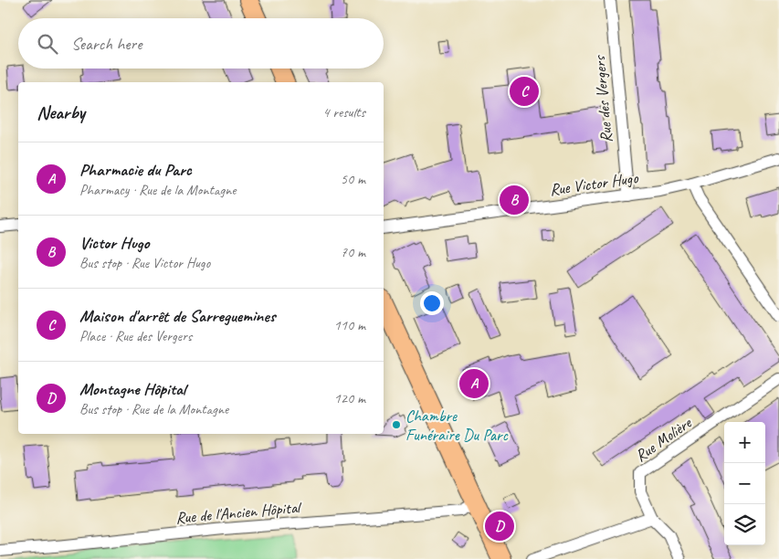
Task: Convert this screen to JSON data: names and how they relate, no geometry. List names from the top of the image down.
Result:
{
  "streets": {
    "street": [
      "Rue des Vergers",
      "Rue Victor Hugo",
      "Rue Molière",
      "Rue de l'Ancien Hôpital"
    ]
  },
  "crossings": [
    ["Rue des Vergers", "Rue Victor Hugo"]
  ],
  "places": ["Chambre Funéraire Du Parc"],
  "page": {
    "search": "Search here",
    "pins": [
      "C",
      "B",
      "A",
      "D"
    ],
    "heading": ["Nearby", "4 results"],
    "list": [
      {
        "mark": "A",
        "name": "Pharmacie du Parc",
        "note": "Pharmacy · Rue de la Montagne",
        "value": "50 m"
      },
      {
        "mark": "B",
        "name": "Victor Hugo",
        "note": "Bus stop · Rue Victor Hugo",
        "value": "70 m"
      },
      {
        "mark": "C",
        "name": "Maison d'arrêt de Sarreguemines",
        "note": "Place · Rue des Vergers",
        "value": "110 m"
      },
      {
        "mark": "D",
        "name": "Montagne Hôpital",
        "note": "Bus stop · Rue de la Montagne",
        "value": "120 m"
      }
    ],
    "map_buttons": ["+", "−"]
  }
}
